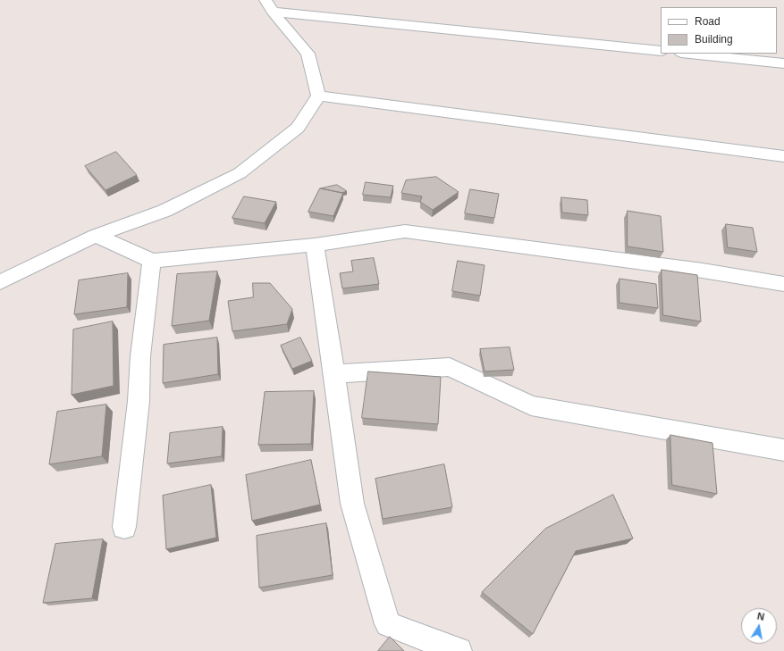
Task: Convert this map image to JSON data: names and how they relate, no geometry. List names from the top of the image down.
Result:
{
  "legend": ["Road", "Building"],
  "north": "top"
}
